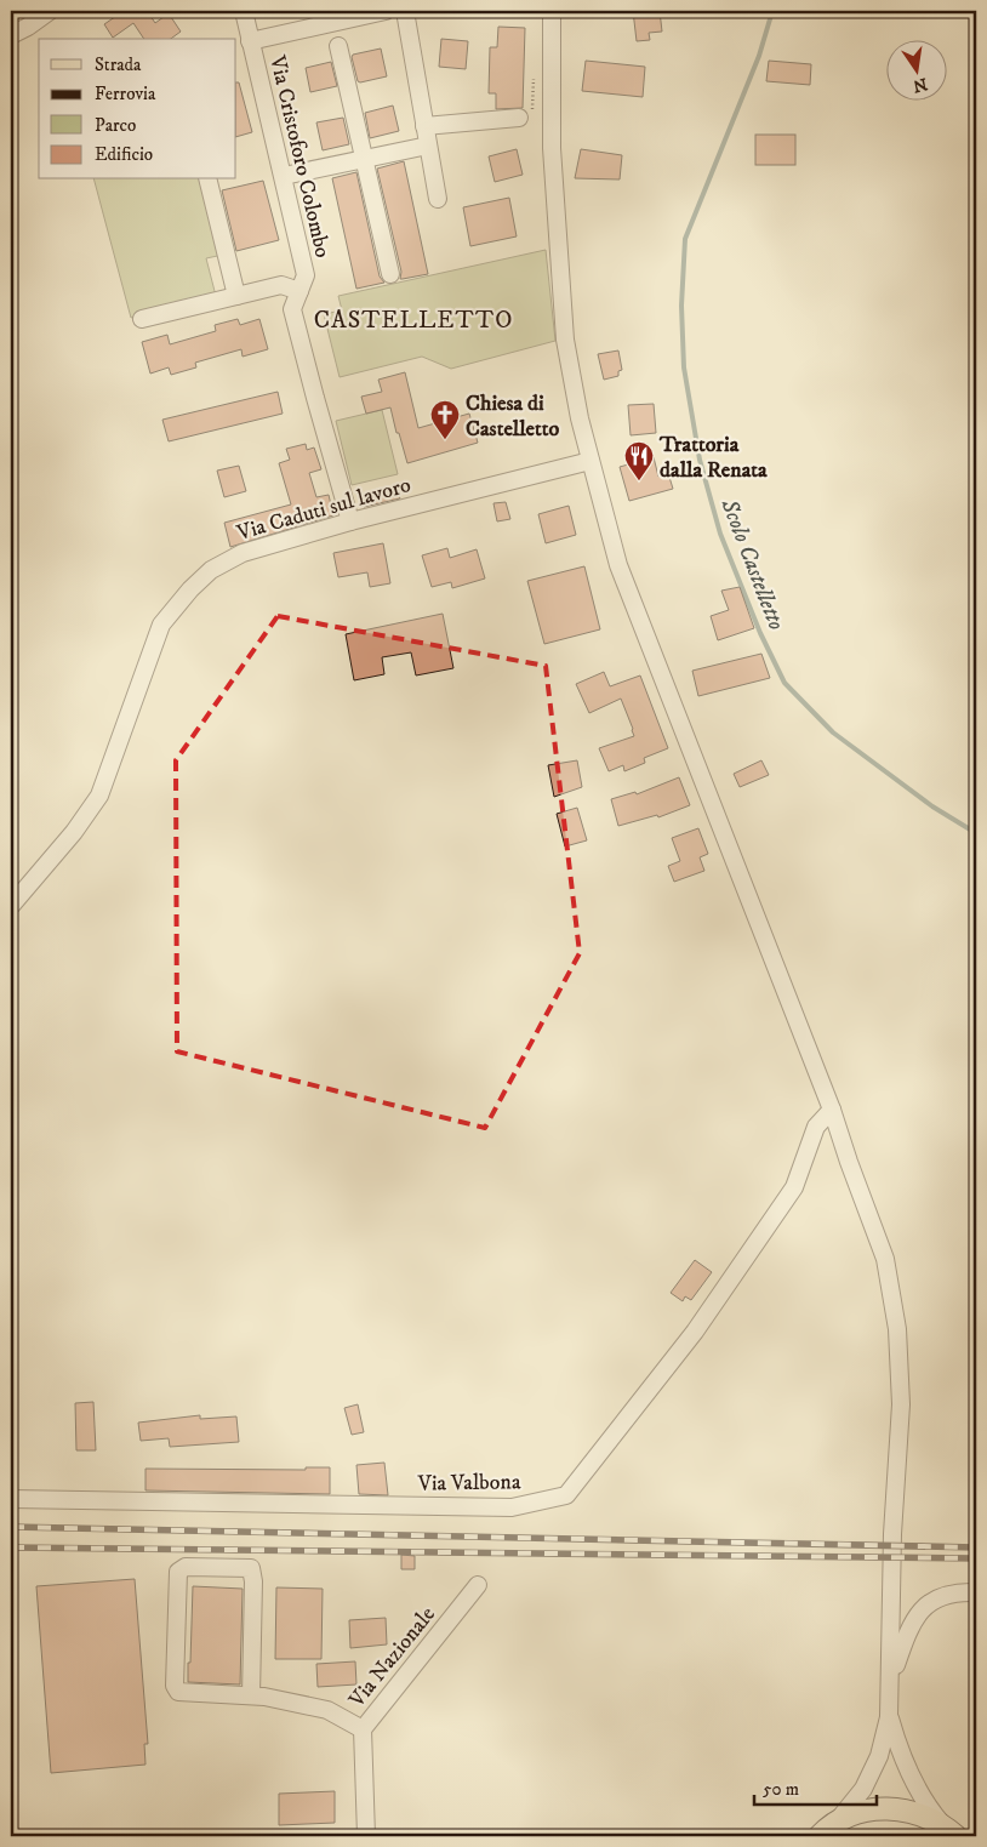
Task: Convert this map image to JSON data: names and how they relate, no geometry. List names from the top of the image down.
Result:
{
  "streets": {
    "street": [
      "Via Cristoforo Colombo",
      "Via Caduti sul lavoro",
      "Via Valbona",
      "Via Nazionale"
    ]
  },
  "crossings": [
    ["Via Cristoforo Colombo", "Via Caduti sul lavoro"]
  ],
  "districts": ["CASTELLETTO"],
  "water": ["Scolo Castelletto"],
  "places": {
    "church": ["Chiesa di Castelletto"],
    "restaurant": ["Trattoria dalla Renata"]
  },
  "legend": [
    "Strada",
    "Ferrovia",
    "Parco",
    "Edificio"
  ],
  "scale_bar": "50 m",
  "north": "bottom"
}
